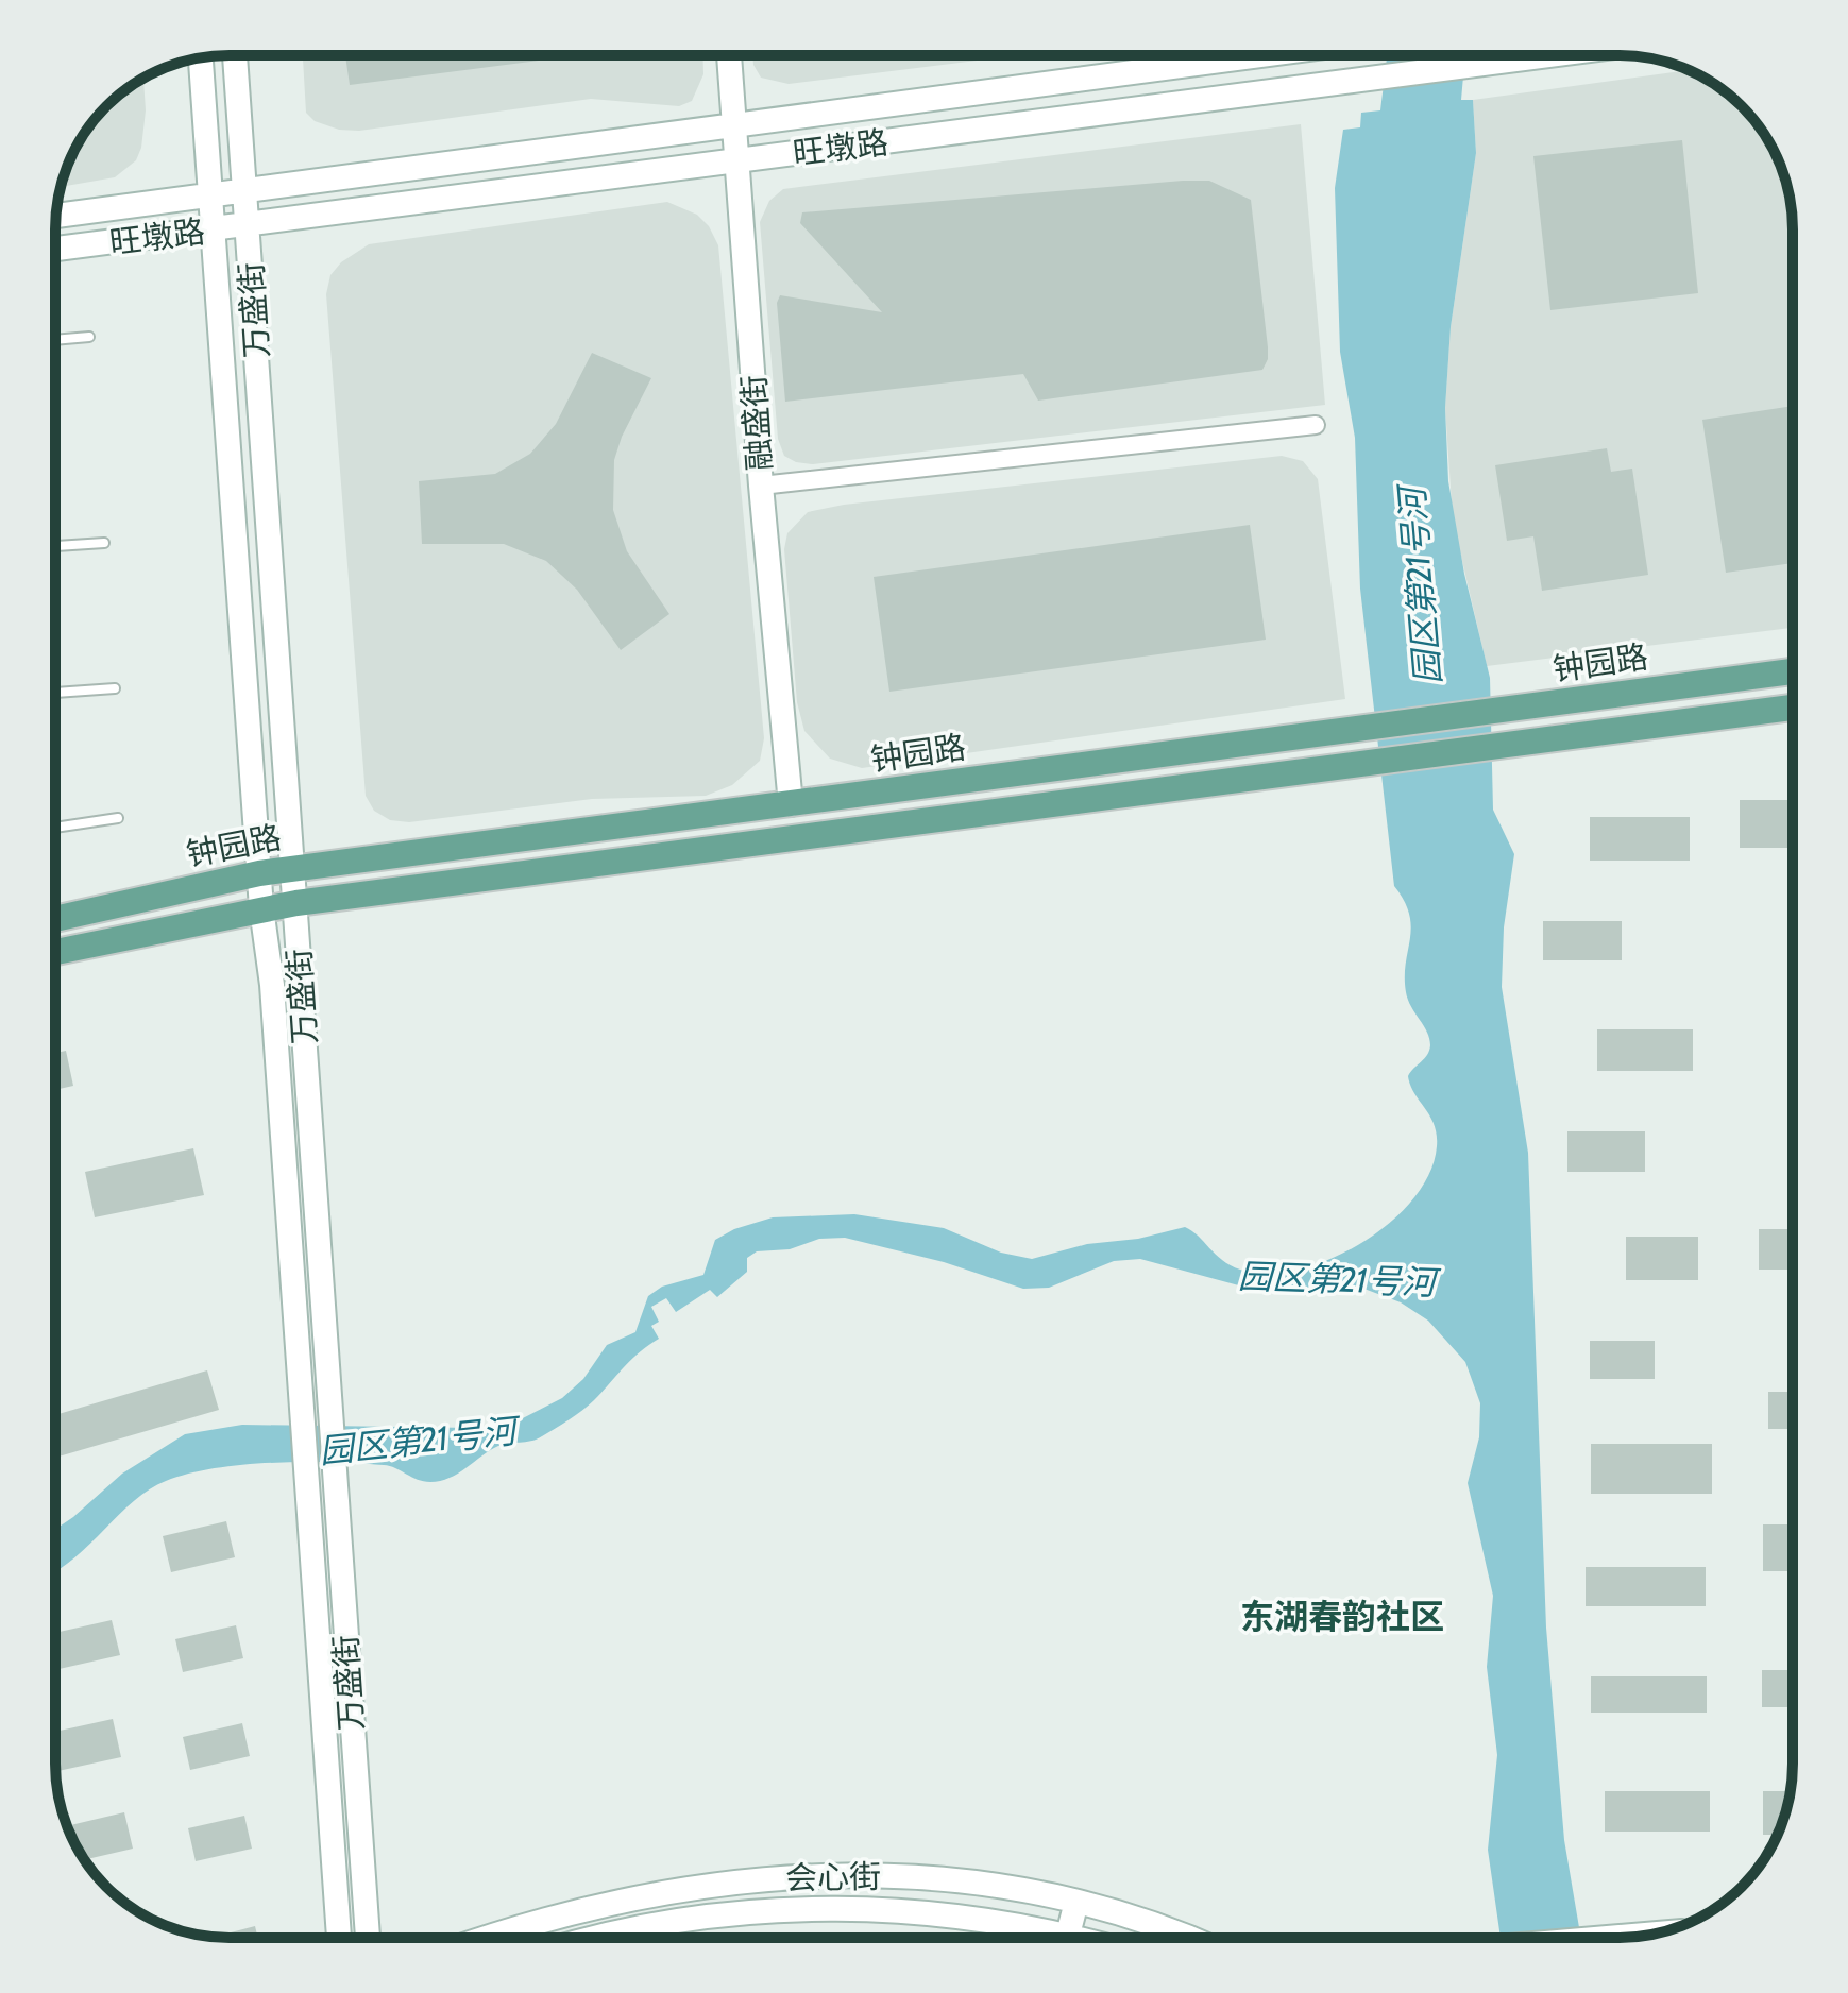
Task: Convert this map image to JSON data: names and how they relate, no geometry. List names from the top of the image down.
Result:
{
  "streets": {
    "main road": [
      "旺墩路",
      "万盛街",
      "融盛街",
      "钟园路",
      "会心街"
    ]
  },
  "crossings": [
    ["旺墩路", "万盛街"],
    ["旺墩路", "融盛街"],
    ["万盛街", "钟园路"],
    ["融盛街", "钟园路"]
  ],
  "districts": ["东湖春韵社区"],
  "water": ["园区第21号河"]
}
